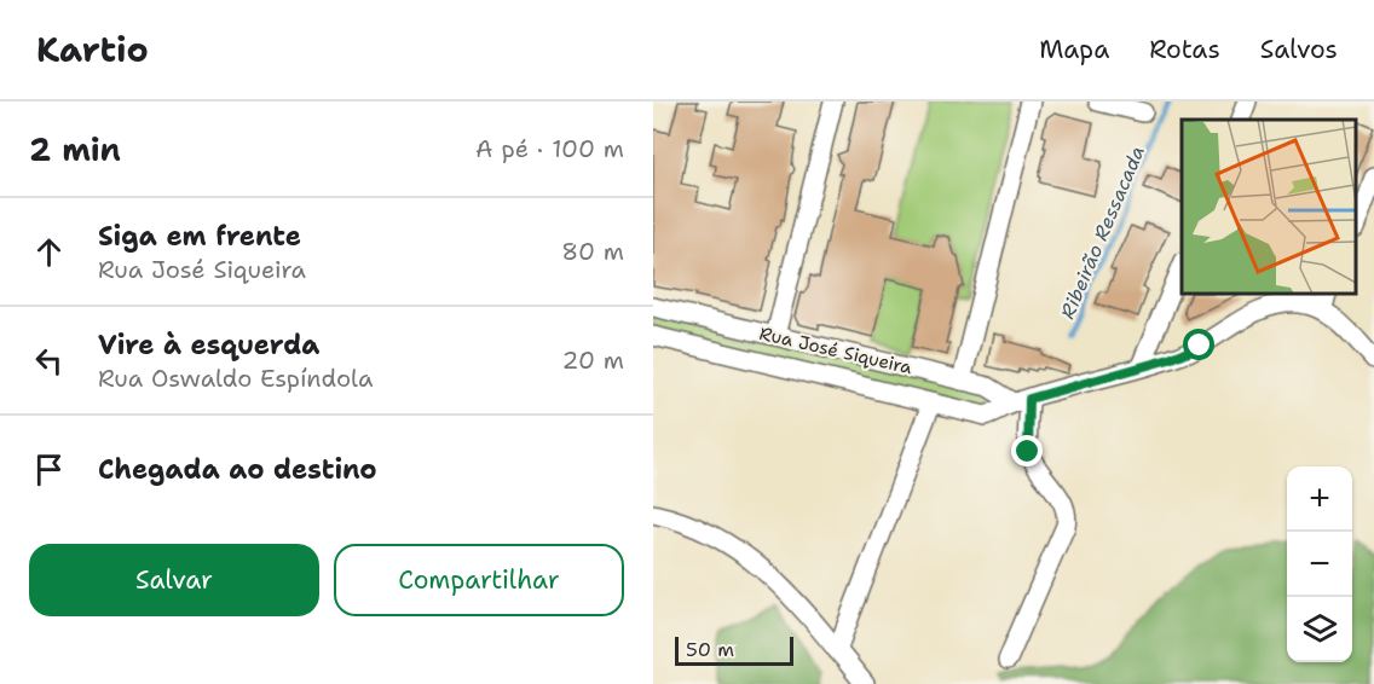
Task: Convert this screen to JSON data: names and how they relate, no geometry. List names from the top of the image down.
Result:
{
  "streets": {
    "street": ["Rua José Siqueira"]
  },
  "water": ["Ribeirão Ressacada"],
  "scale_bar": "50 m",
  "page": {
    "header": "Kartio",
    "nav": ["Mapa", "Rotas", "Salvos"],
    "heading": ["2 min", "A pé · 100 m"],
    "list": [
      ["Siga em frente", "Rua José Siqueira", "80 m"],
      ["Vire à esquerda", "Rua Oswaldo Espíndola", "20 m"],
      "Chegada ao destino"
    ],
    "map_buttons": ["+", "−"],
    "buttons": ["Salvar", "Compartilhar"],
    "scale": "50 m"
  }
}
